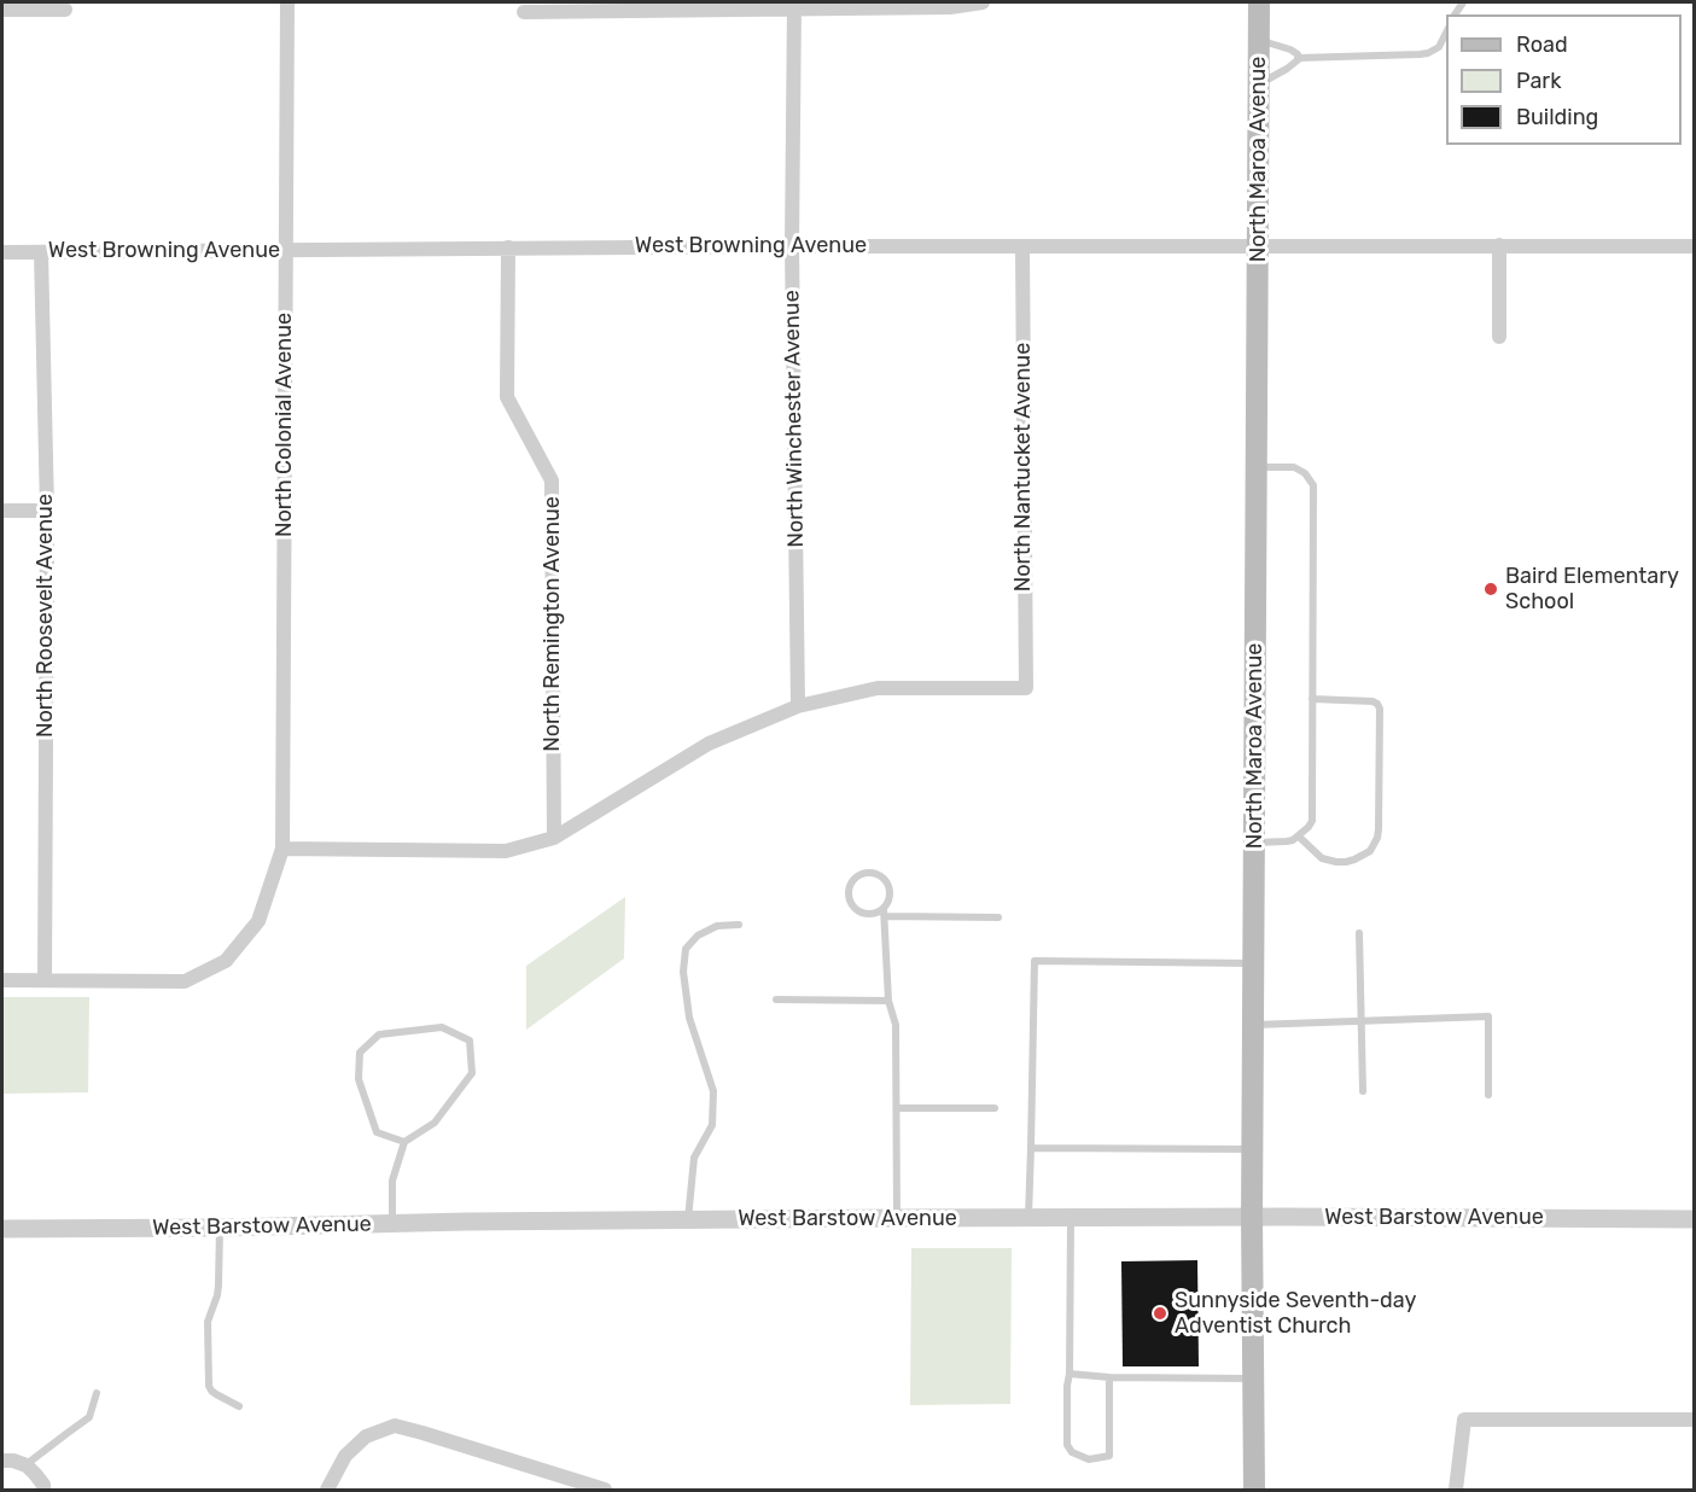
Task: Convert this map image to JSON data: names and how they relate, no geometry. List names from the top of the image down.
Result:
{
  "streets": {
    "main road": ["North Maroa Avenue"],
    "street": [
      "West Browning Avenue",
      "North Winchester Avenue",
      "North Colonial Avenue",
      "North Nantucket Avenue",
      "North Roosevelt Avenue",
      "North Remington Avenue",
      "West Barstow Avenue"
    ]
  },
  "crossings": [
    ["North Maroa Avenue", "West Browning Avenue"],
    ["North Maroa Avenue", "West Barstow Avenue"],
    ["West Browning Avenue", "North Winchester Avenue"],
    ["West Browning Avenue", "North Colonial Avenue"],
    ["West Browning Avenue", "North Nantucket Avenue"],
    ["West Browning Avenue", "North Roosevelt Avenue"],
    ["West Browning Avenue", "North Remington Avenue"],
    ["North Winchester Avenue", "North Nantucket Avenue"],
    ["North Colonial Avenue", "North Roosevelt Avenue"]
  ],
  "places": ["Baird Elementary School", "Sunnyside Seventh-day Adventist Church"],
  "legend": ["Road", "Park", "Building"]
}
